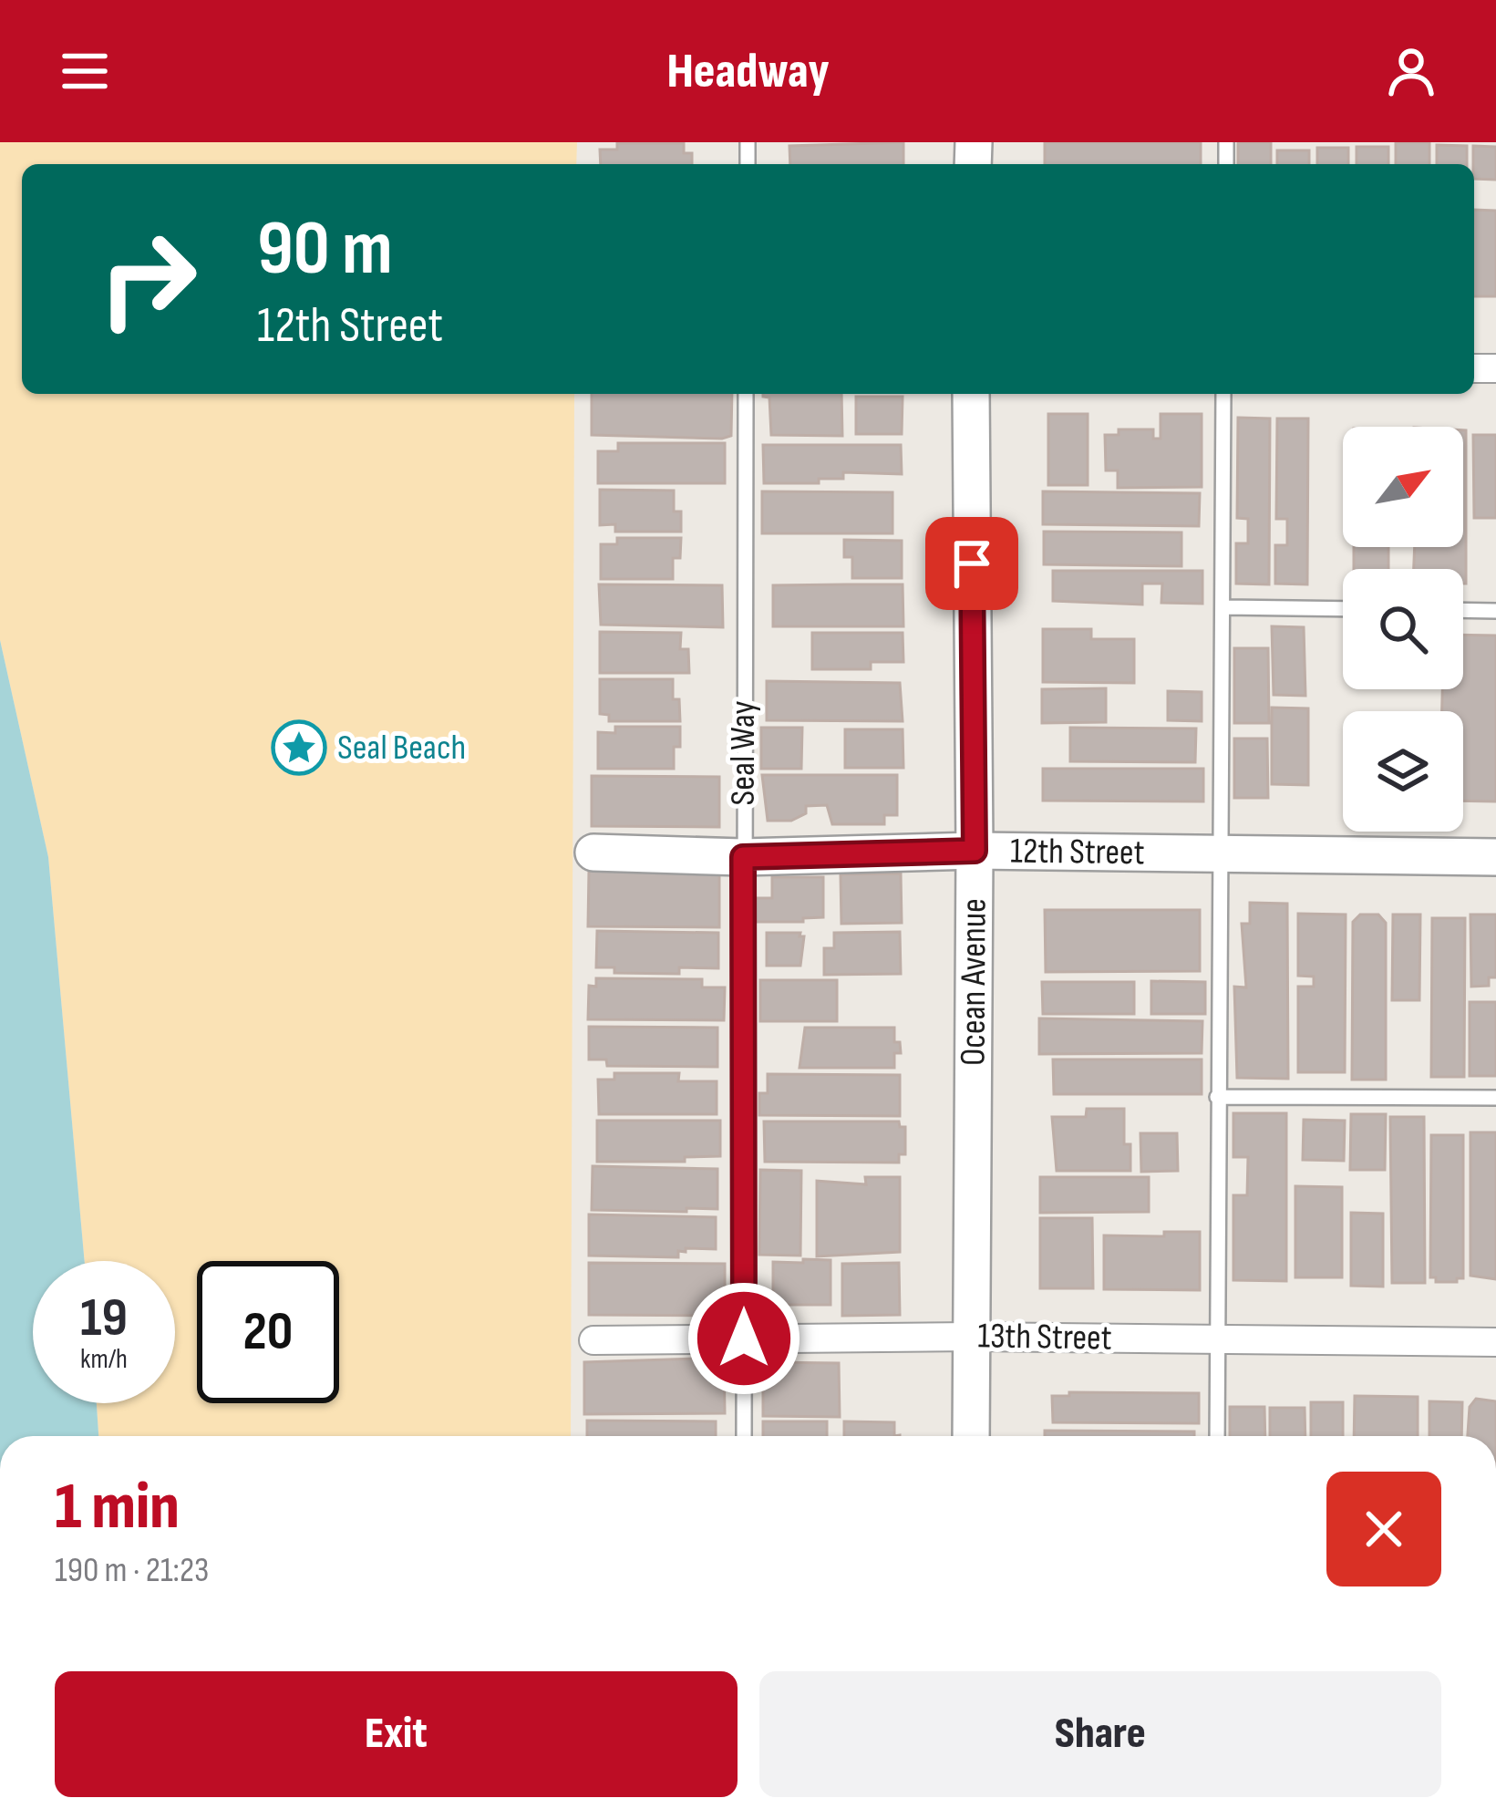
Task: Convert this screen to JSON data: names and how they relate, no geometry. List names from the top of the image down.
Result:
{
  "streets": {
    "street": ["12th Street", "Ocean Avenue", "13th Street"],
    "lane": ["Seal Way"]
  },
  "crossings": [
    ["Seal Way", "12th Street"],
    ["Seal Way", "13th Street"],
    ["12th Street", "Ocean Avenue"],
    ["Ocean Avenue", "13th Street"]
  ],
  "places": {
    "place": ["Seal Beach"]
  },
  "north": "top right",
  "page": {
    "header": "Headway",
    "turn": ["90 m", "12th Street"],
    "speed": "19 km/h",
    "limit": "20",
    "heading": ["1 min", "190 m · 21:23"],
    "buttons": ["Exit", "Share"]
  }
}
